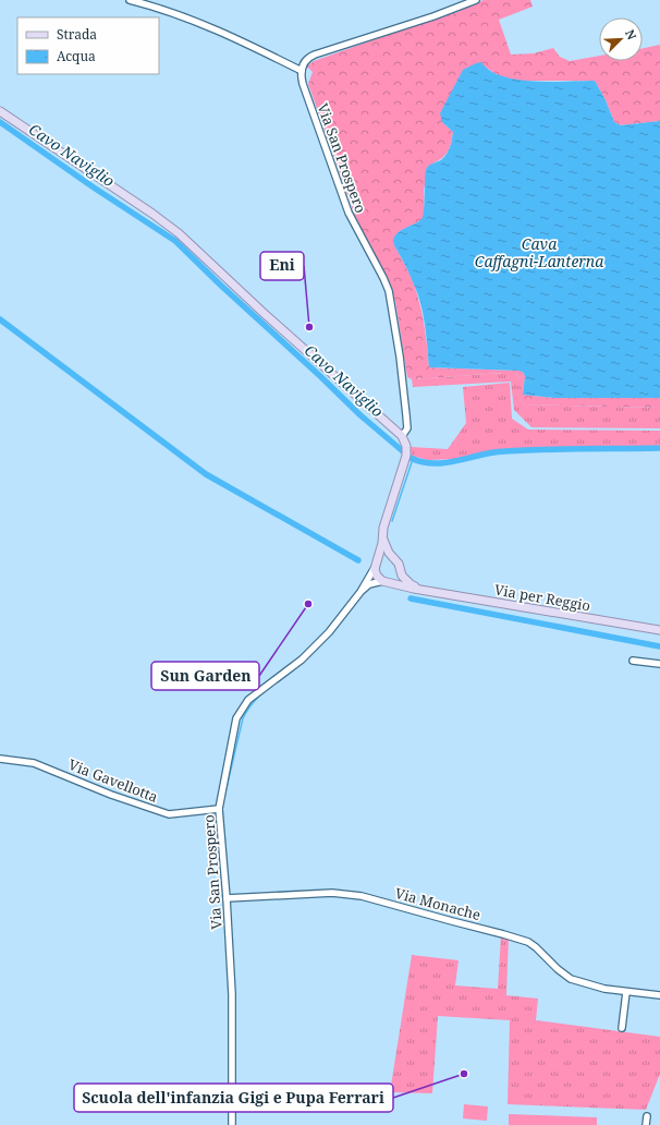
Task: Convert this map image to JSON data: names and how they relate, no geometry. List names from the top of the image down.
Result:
{
  "streets": {
    "main road": ["Via per Reggio"],
    "street": ["Via San Prospero", "Via Gavellotta", "Via Monache"]
  },
  "crossings": [
    ["Via San Prospero", "Via per Reggio"],
    ["Via San Prospero", "Via Gavellotta"],
    ["Via San Prospero", "Via Monache"]
  ],
  "water": ["Cavo Naviglio", "Cava Caffagni-Lanterna"],
  "places": ["Eni", "Sun Garden", "Scuola dell'infanzia Gigi e Pupa Ferrari"],
  "legend": ["Strada", "Acqua"],
  "north": "top right"
}
